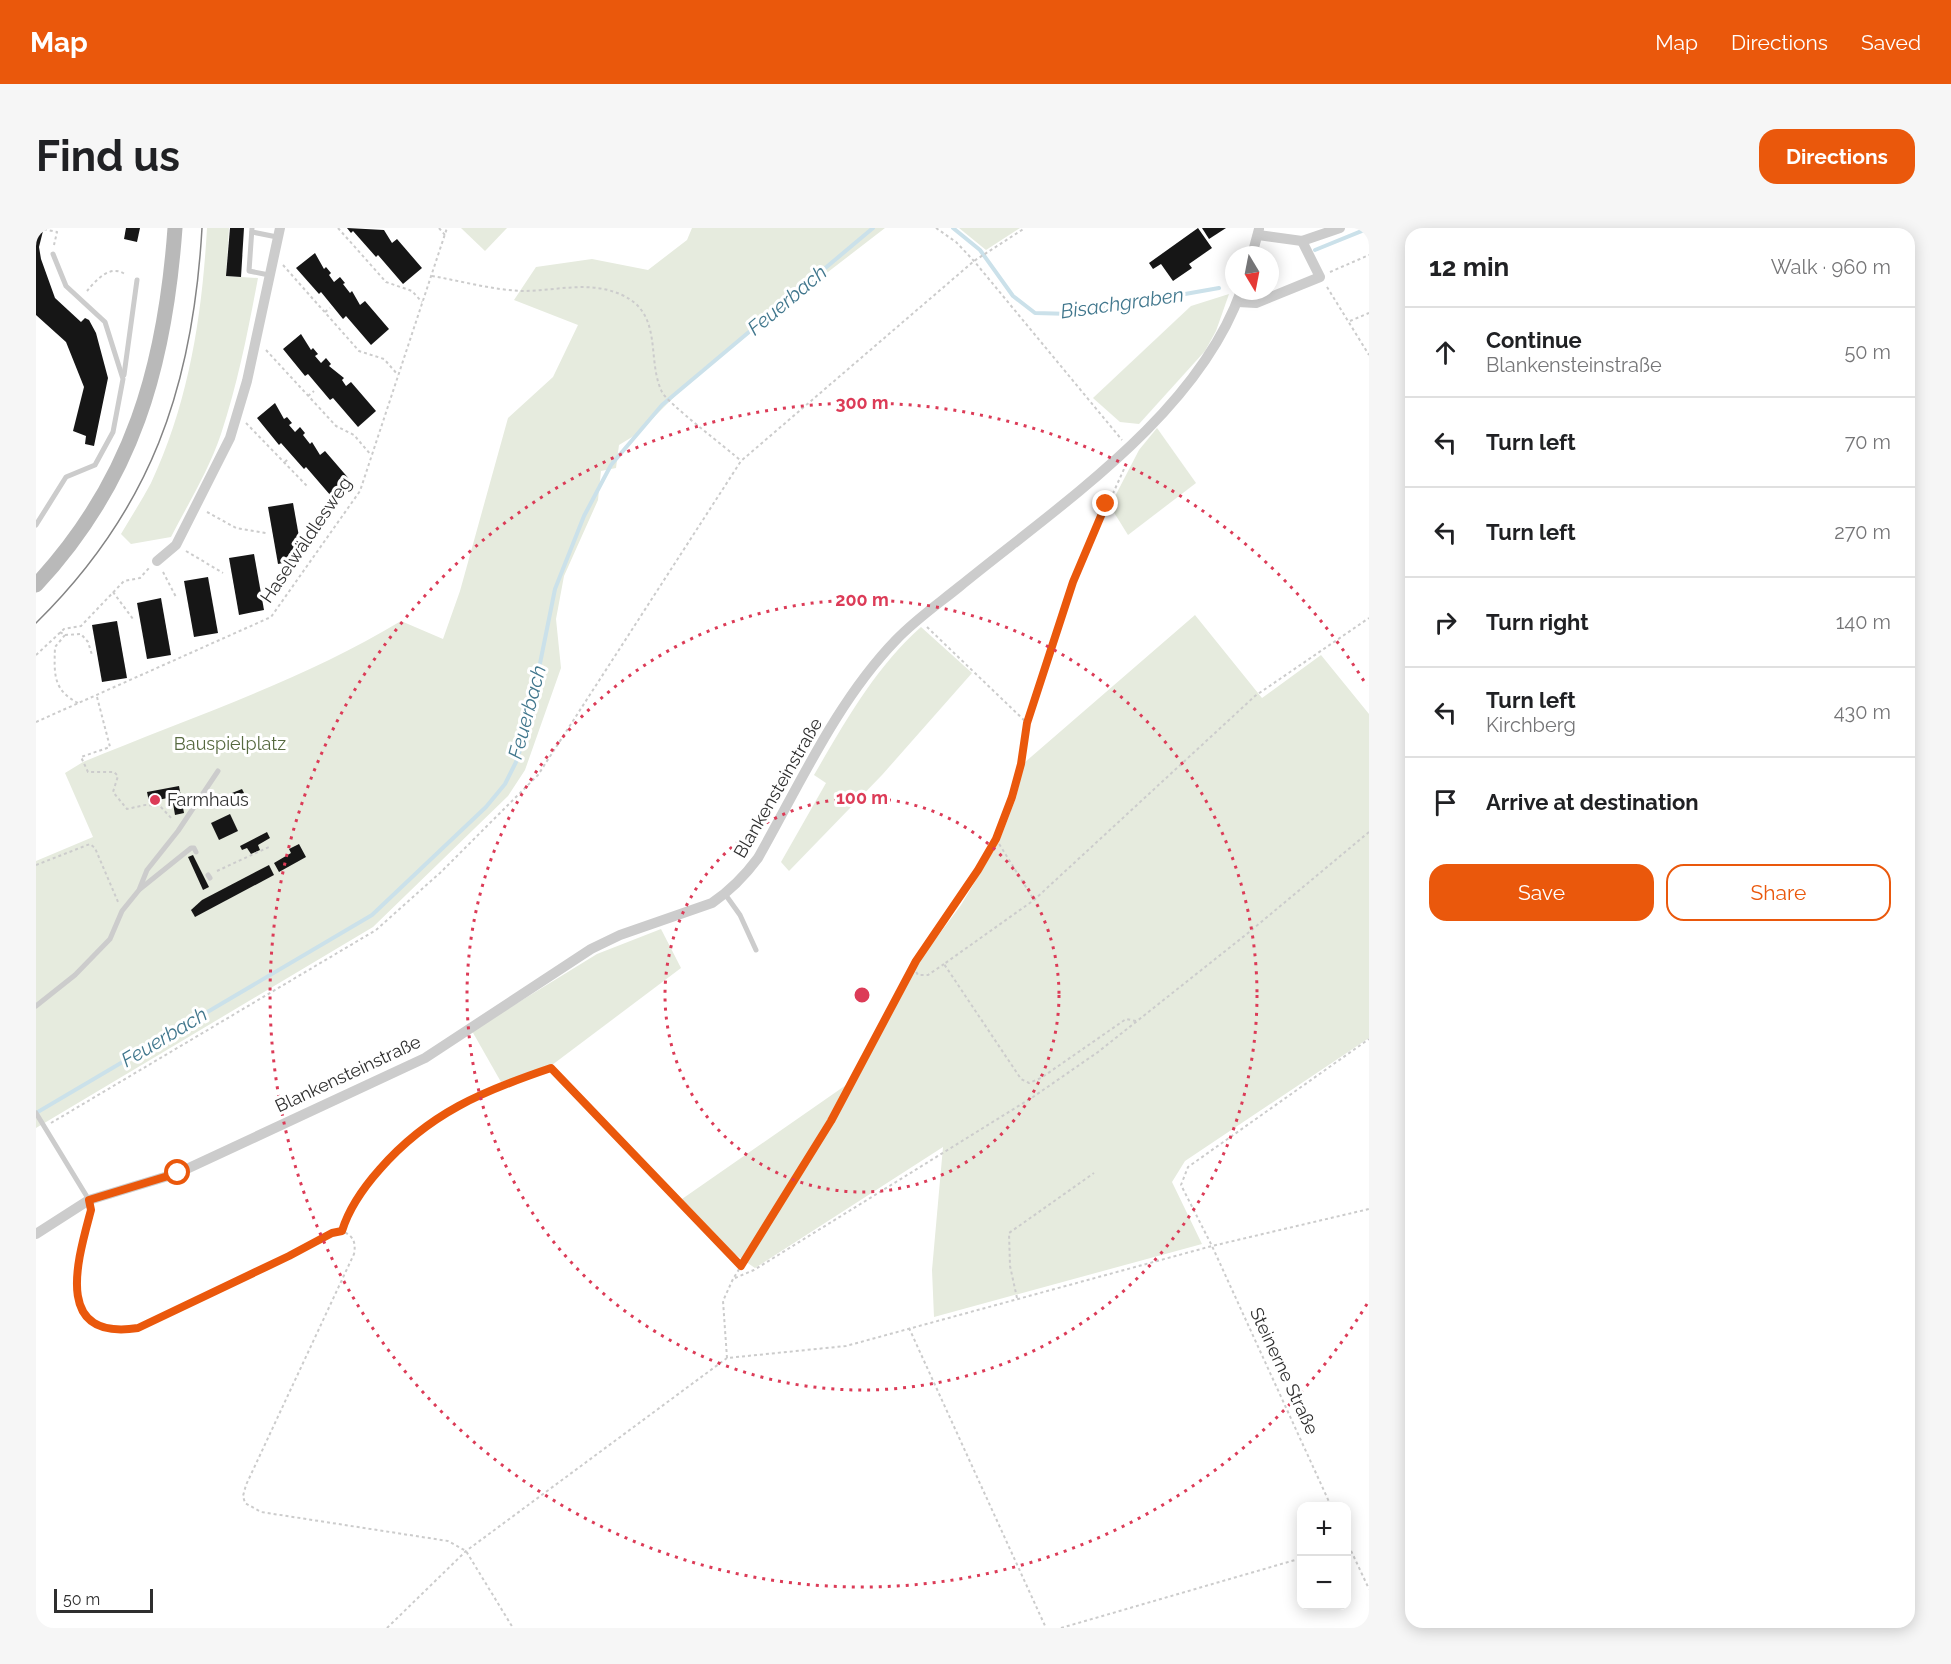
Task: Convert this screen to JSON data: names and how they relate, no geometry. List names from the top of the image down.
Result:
{
  "streets": {
    "street": ["Blankensteinstraße"],
    "path": ["Haselwäldlesweg", "Steinerne Straße"]
  },
  "water": ["Feuerbach", "Bisachgraben"],
  "parks": ["Bauspielplatz"],
  "places": ["Farmhaus"],
  "scale_bar": "50 m",
  "north": "bottom",
  "page": {
    "header": "Map",
    "nav": ["Map", "Directions", "Saved"],
    "buttons": [
      "Directions",
      ["Save", "Share"]
    ],
    "title": "Find us",
    "heading": ["12 min", "Walk · 960 m"],
    "list": [
      ["Continue", "Blankensteinstraße", "50 m"],
      ["Turn left", "70 m"],
      ["Turn left", "270 m"],
      ["Turn right", "140 m"],
      ["Turn left", "Kirchberg", "430 m"],
      "Arrive at destination"
    ],
    "map_buttons": ["+", "−"],
    "scale": "50 m"
  },
  "rings": ["300 m", "200 m", "100 m"]
}
